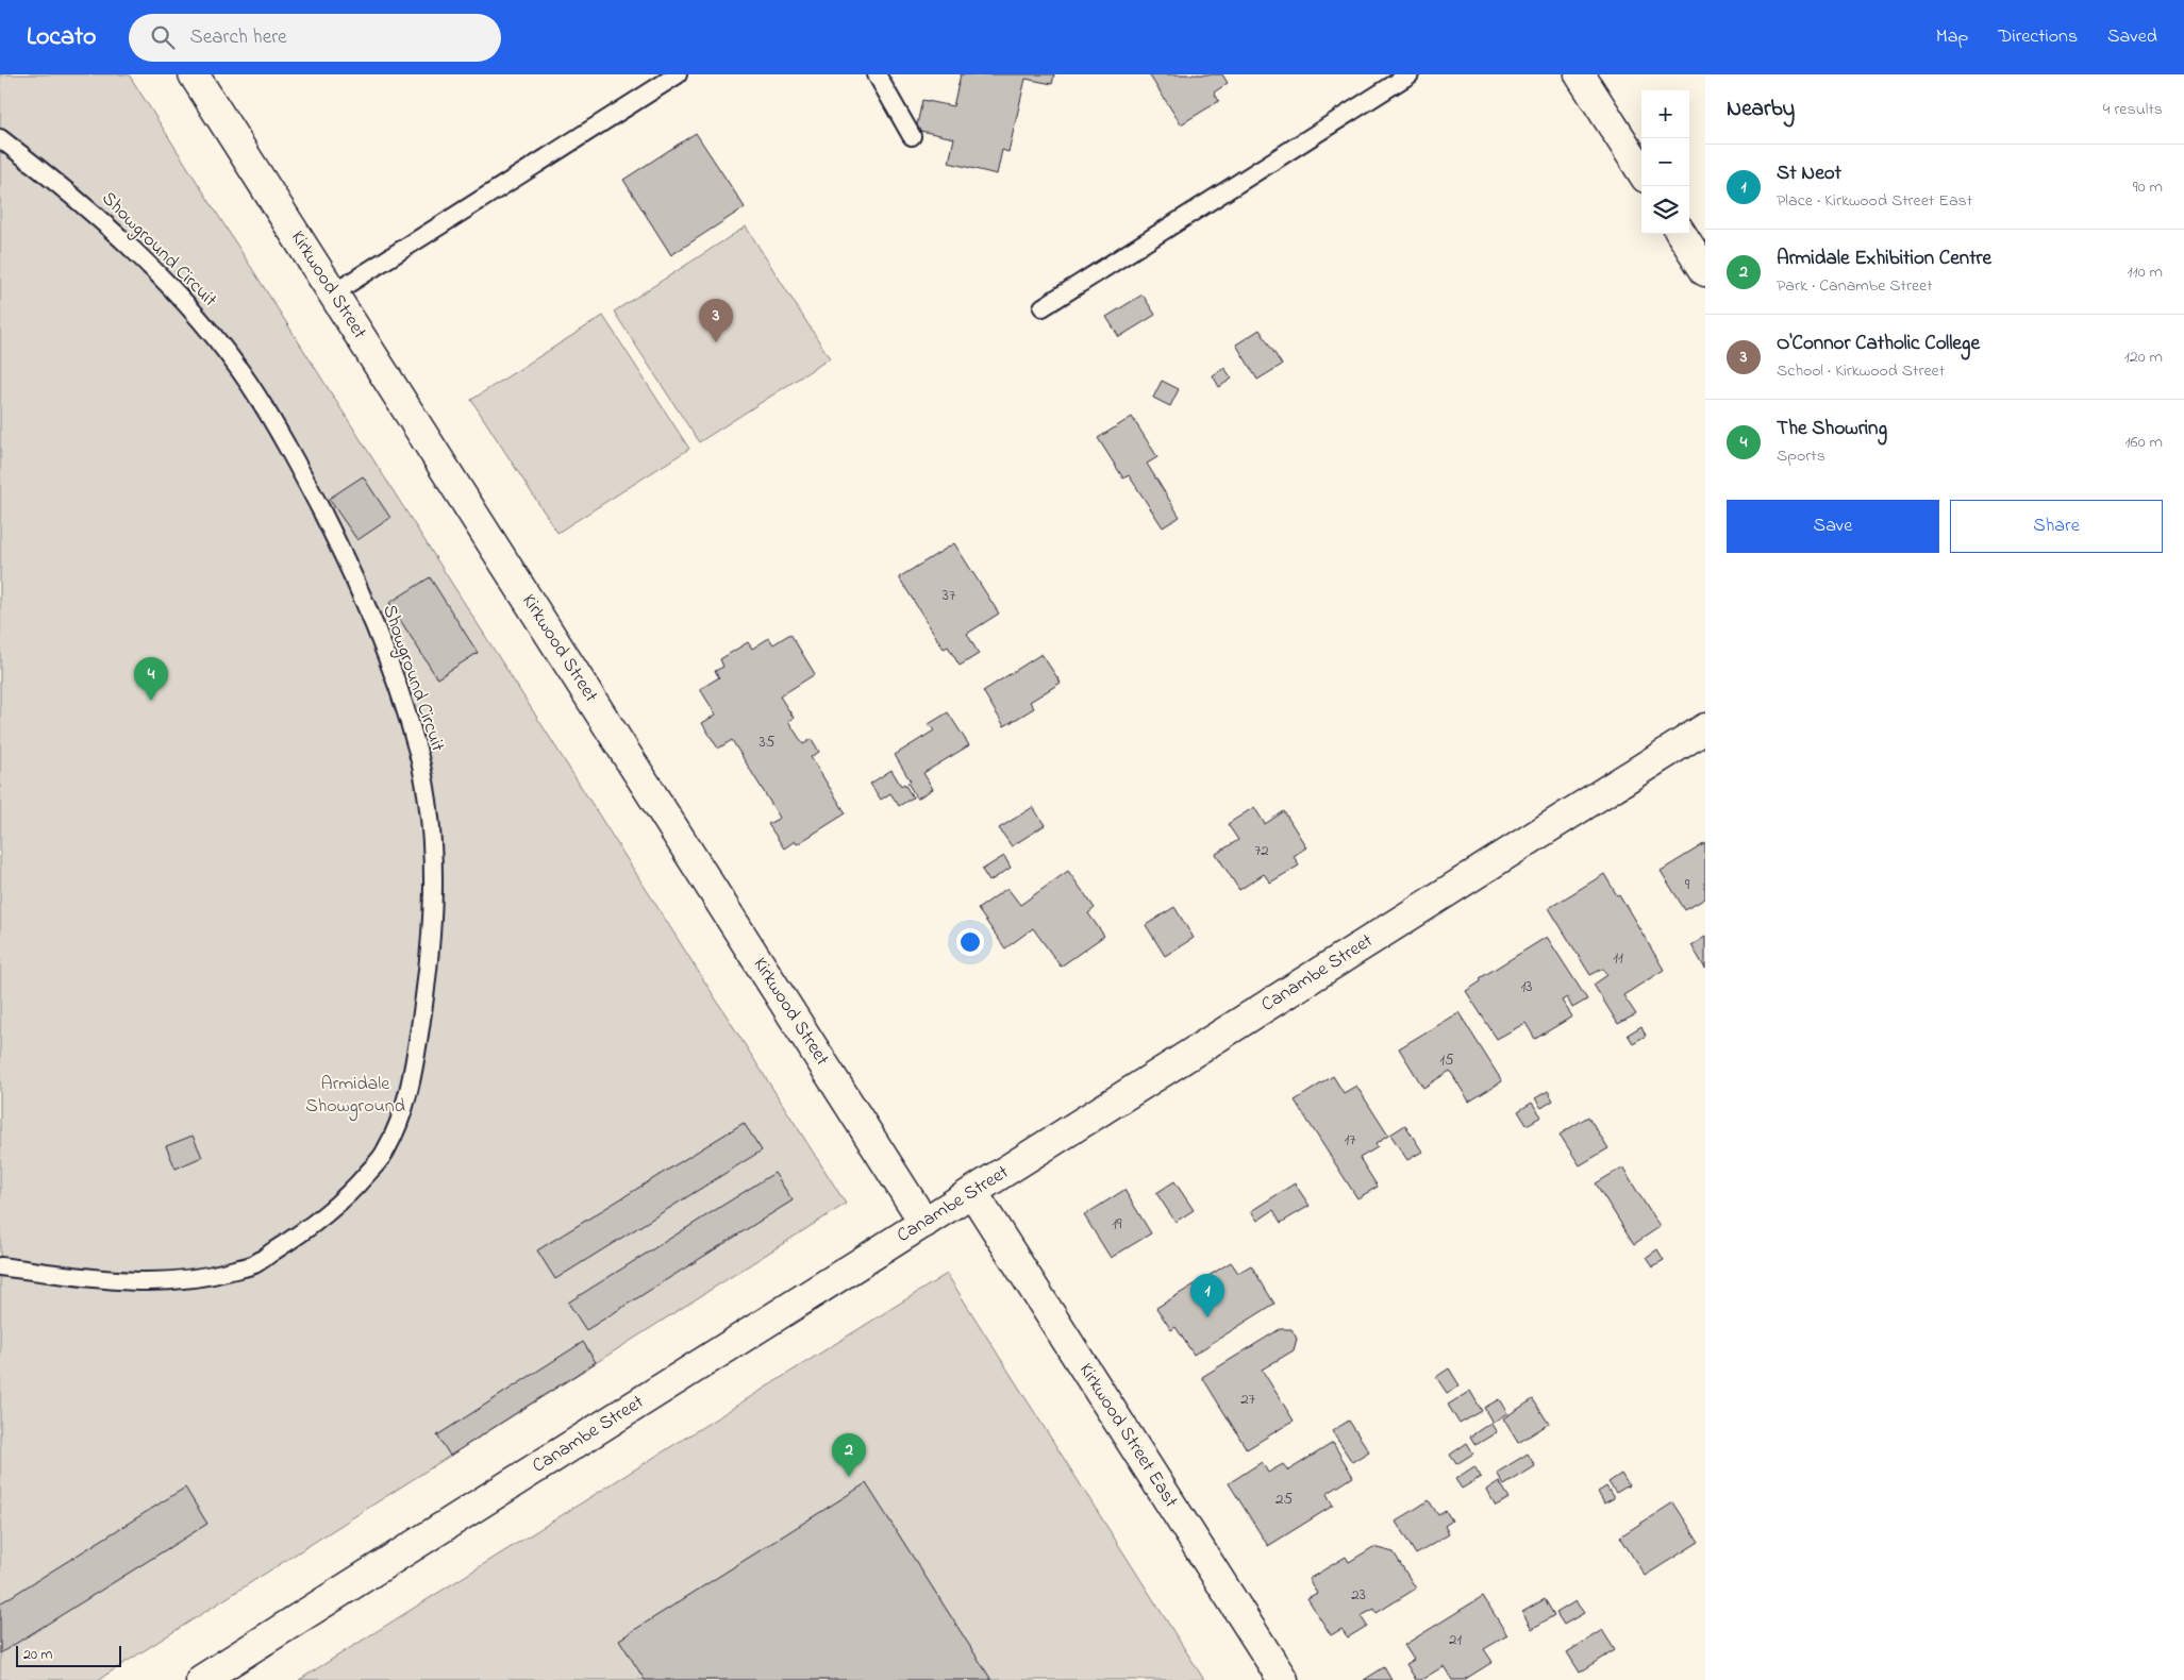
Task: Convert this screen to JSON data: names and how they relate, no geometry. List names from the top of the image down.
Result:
{
  "streets": {
    "street": ["Kirkwood Street", "Canambe Street", "Kirkwood Street East"],
    "lane": ["Showground Circuit"]
  },
  "crossings": [
    ["Kirkwood Street", "Canambe Street"],
    ["Canambe Street", "Kirkwood Street East"]
  ],
  "parks": ["Armidale Showground"],
  "house_numbers": [
    "37",
    "35",
    "72",
    "9",
    "11",
    "13",
    "15",
    "17",
    "19",
    "27",
    "25",
    "23",
    "21"
  ],
  "scale_bar": "20 m",
  "page": {
    "header": "Locato",
    "search": "Search here",
    "nav": ["Map", "Directions", "Saved"],
    "heading": ["Nearby", "4 results"],
    "map_buttons": ["+", "−"],
    "list": [
      {
        "mark": "1",
        "name": "St Neot",
        "note": "Place · Kirkwood Street East",
        "value": "90 m"
      },
      {
        "mark": "2",
        "name": "Armidale Exhibition Centre",
        "note": "Park · Canambe Street",
        "value": "110 m"
      },
      {
        "mark": "3",
        "name": "O'Connor Catholic College",
        "note": "School · Kirkwood Street",
        "value": "120 m"
      },
      {
        "mark": "4",
        "name": "The Showring",
        "note": "Sports",
        "value": "160 m"
      }
    ],
    "pins": [
      "3",
      "4",
      "1",
      "2"
    ],
    "buttons": ["Save", "Share"],
    "scale": "20 m"
  }
}
